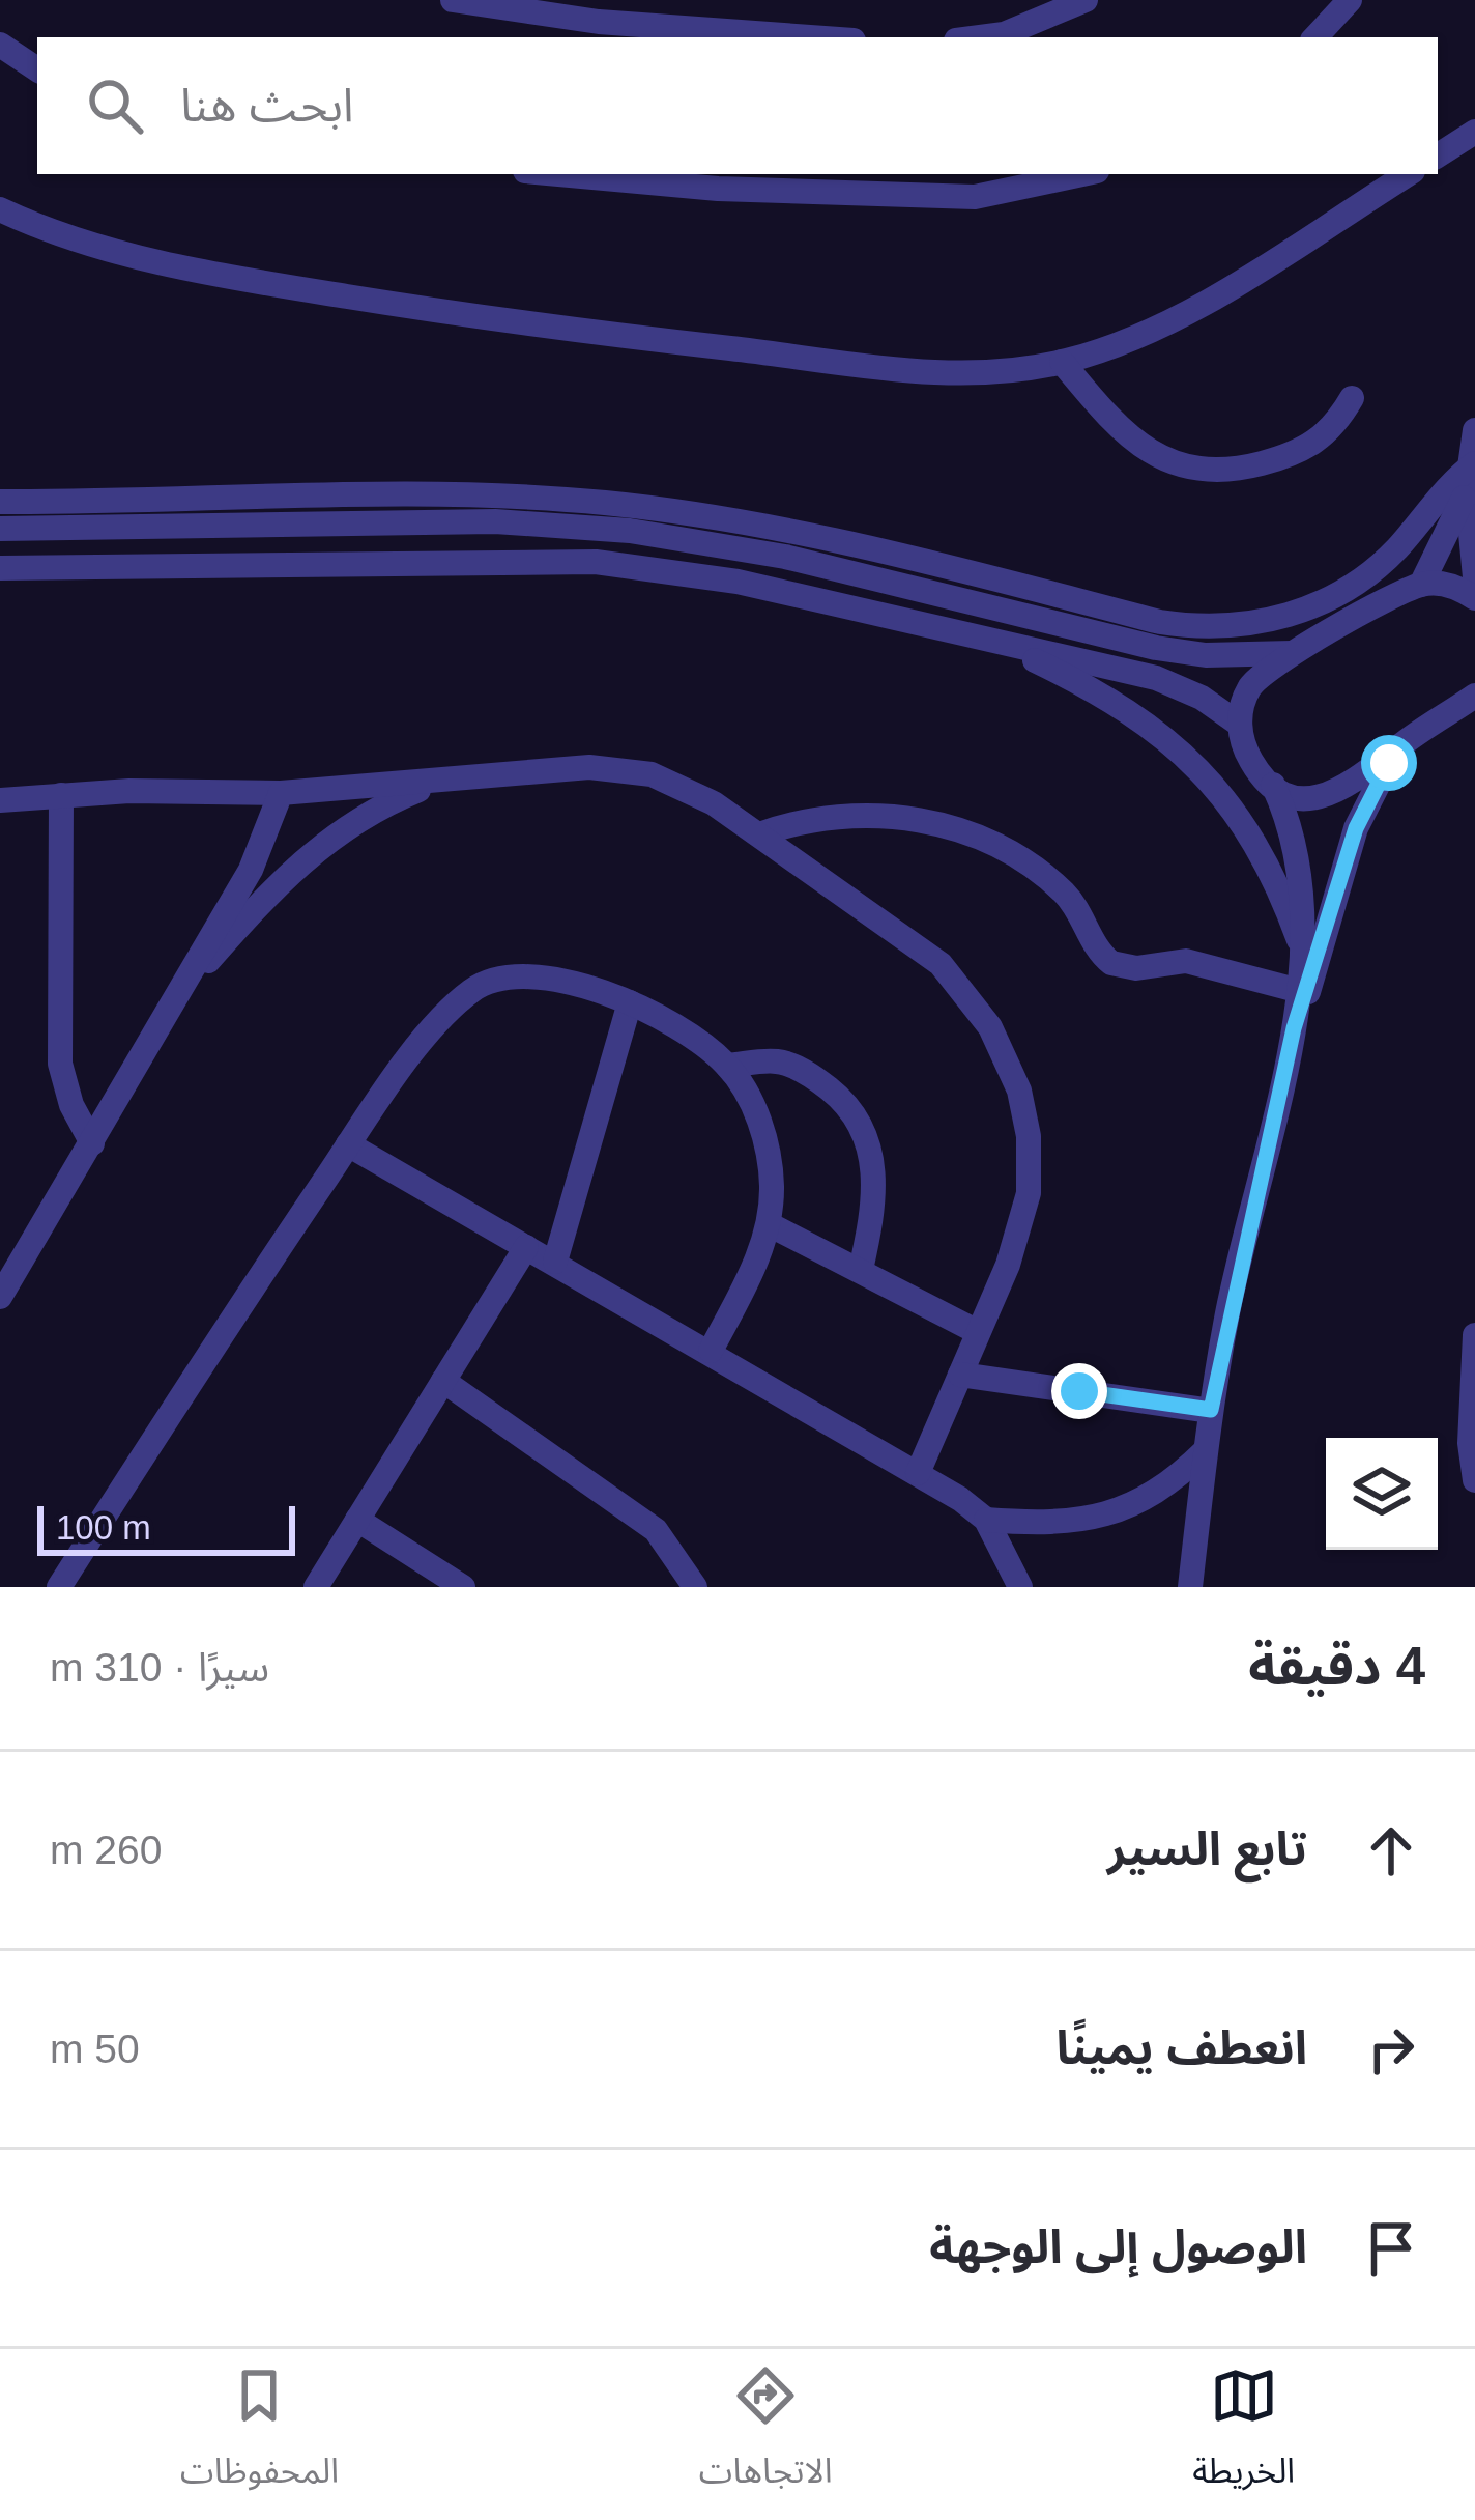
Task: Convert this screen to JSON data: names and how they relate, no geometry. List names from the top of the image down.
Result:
{
  "scale_bar": "100 m",
  "page": {
    "search": "ابحث هنا",
    "scale": "100 m",
    "heading": ["4 دقيقة", "سيرًا · 310 m"],
    "list": [
      ["تابع السير", "260 m"],
      ["انعطف يمينًا", "50 m"],
      "الوصول إلى الوجهة"
    ],
    "nav": ["الخريطة", "الاتجاهات", "المحفوظات"]
  }
}
